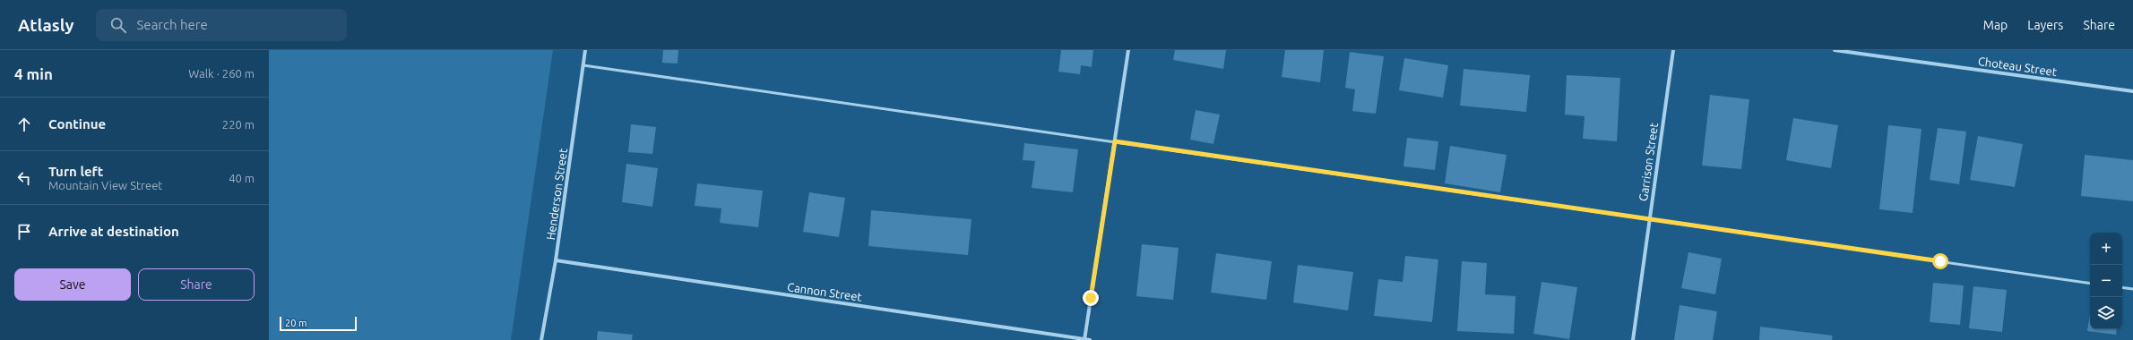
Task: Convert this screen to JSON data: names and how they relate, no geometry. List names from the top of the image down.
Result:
{
  "streets": {
    "street": [
      "Choteau Street",
      "Garrison Street",
      "Henderson Street",
      "Cannon Street"
    ]
  },
  "crossings": [
    ["Henderson Street", "Cannon Street"]
  ],
  "scale_bar": "20 m",
  "page": {
    "header": "Atlasly",
    "search": "Search here",
    "nav": ["Map", "Layers", "Share"],
    "heading": ["4 min", "Walk · 260 m"],
    "list": [
      ["Continue", "220 m"],
      ["Turn left", "Mountain View Street", "40 m"],
      "Arrive at destination"
    ],
    "map_buttons": ["+", "−"],
    "buttons": ["Save", "Share"],
    "scale": "20 m"
  }
}
